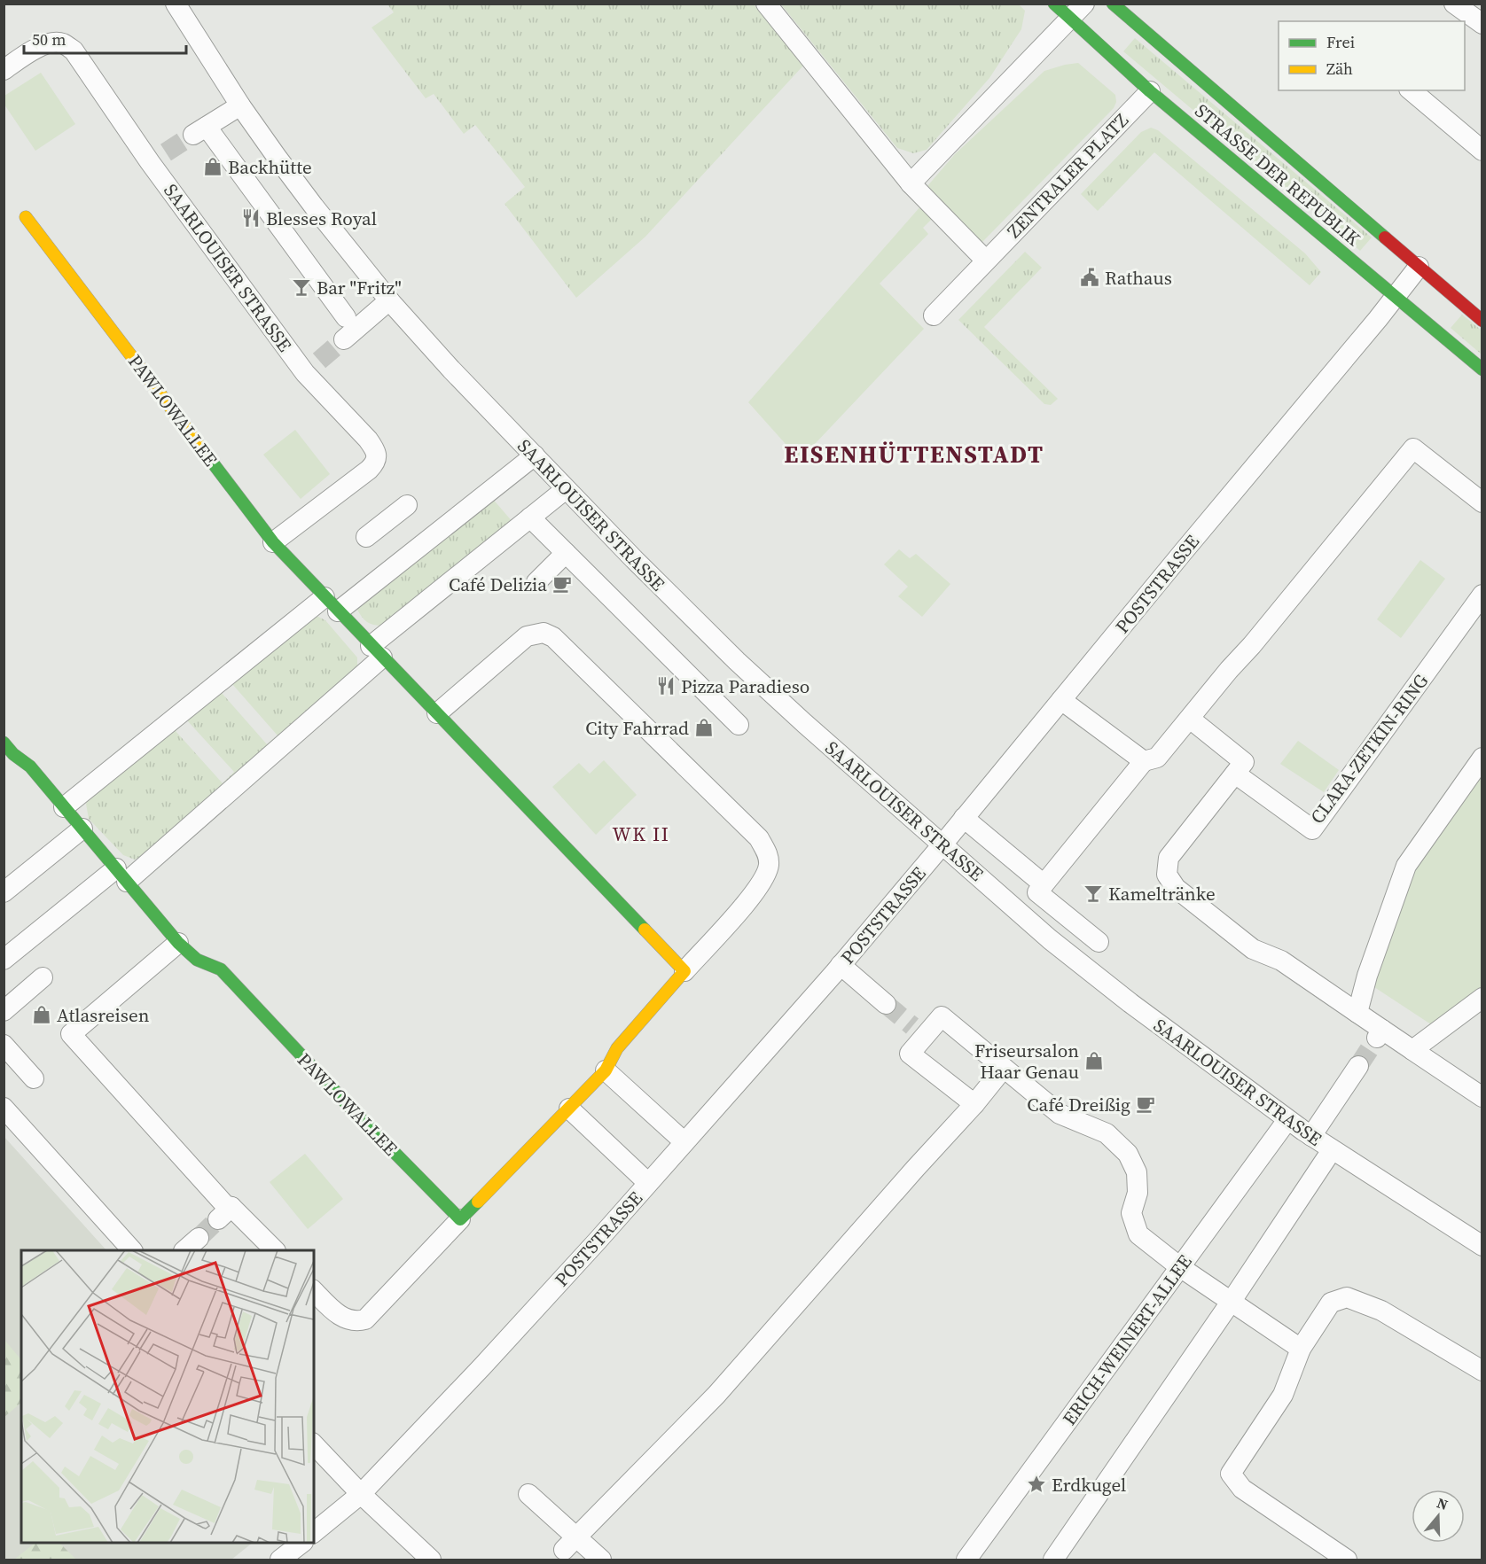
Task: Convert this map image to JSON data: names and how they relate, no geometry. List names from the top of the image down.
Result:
{
  "streets": {
    "street": [
      "STRASSE DER REPUBLIK",
      "ZENTRALER PLATZ",
      "SAARLOUISER STRASSE",
      "PAWLOWALLEE",
      "POSTSTRASSE",
      "CLARA-ZETKIN-RING",
      "ERICH-WEINERT-ALLEE"
    ]
  },
  "crossings": [
    ["STRASSE DER REPUBLIK", "ZENTRALER PLATZ"],
    ["STRASSE DER REPUBLIK", "POSTSTRASSE"],
    ["SAARLOUISER STRASSE", "PAWLOWALLEE"],
    ["SAARLOUISER STRASSE", "POSTSTRASSE"],
    ["SAARLOUISER STRASSE", "ERICH-WEINERT-ALLEE"]
  ],
  "districts": ["EISENHÜTTENSTADT", "WK II"],
  "places": {
    "shop": [
      "Backhütte",
      "City Fahrrad",
      "Atlasreisen",
      "Friseursalon Haar Genau"
    ],
    "restaurant": ["Blesses Royal", "Pizza Paradieso"],
    "public building": ["Rathaus"],
    "bar": ["Bar \"Fritz\"", "Kameltränke"],
    "cafe": ["Café Delizia", "Café Dreißig"],
    "place": ["Erdkugel"]
  },
  "legend": ["Frei", "Zäh"],
  "scale_bar": "50 m",
  "north": "top"
}
